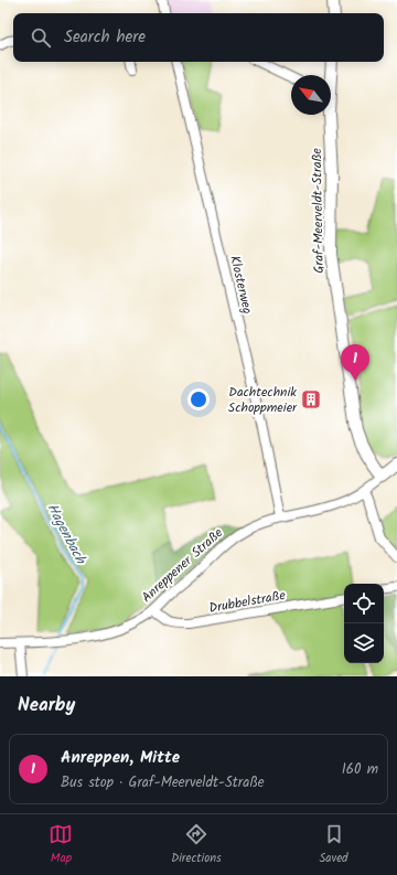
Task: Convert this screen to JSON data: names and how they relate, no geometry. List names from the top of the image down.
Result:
{
  "streets": {
    "main road": ["Graf-Meerveldt-Straße", "Anreppener Straße"],
    "street": ["Klosterweg", "Drubbelstraße"]
  },
  "crossings": [
    ["Graf-Meerveldt-Straße", "Anreppener Straße"],
    ["Klosterweg", "Anreppener Straße"],
    ["Anreppener Straße", "Drubbelstraße"]
  ],
  "water": ["Hagenbach"],
  "places": {
    "building": ["Dachtechnik Schoppmeier"]
  },
  "north": "top left",
  "page": {
    "search": "Search here",
    "pins": "1",
    "heading": "Nearby",
    "list": [
      {
        "mark": "1",
        "name": "Anreppen, Mitte",
        "note": "Bus stop · Graf-Meerveldt-Straße",
        "value": "160 m"
      }
    ],
    "nav": ["Map", "Directions", "Saved"]
  }
}
